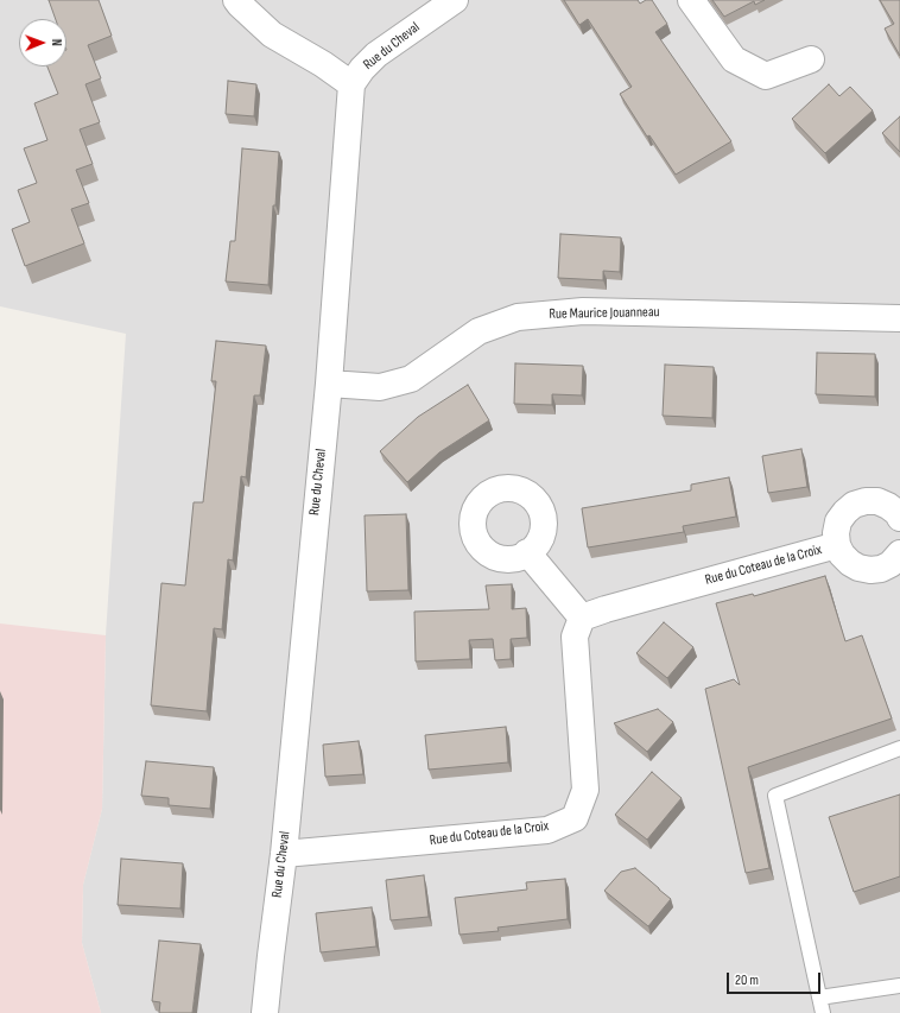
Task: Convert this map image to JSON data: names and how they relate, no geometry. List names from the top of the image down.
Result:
{
  "streets": {
    "street": ["Rue du Cheval", "Rue Maurice Jouanneau", "Rue du Coteau de la Croix"]
  },
  "crossings": [
    ["Rue du Cheval", "Rue Maurice Jouanneau"],
    ["Rue du Cheval", "Rue du Coteau de la Croix"]
  ],
  "scale_bar": "20 m",
  "north": "right"
}
